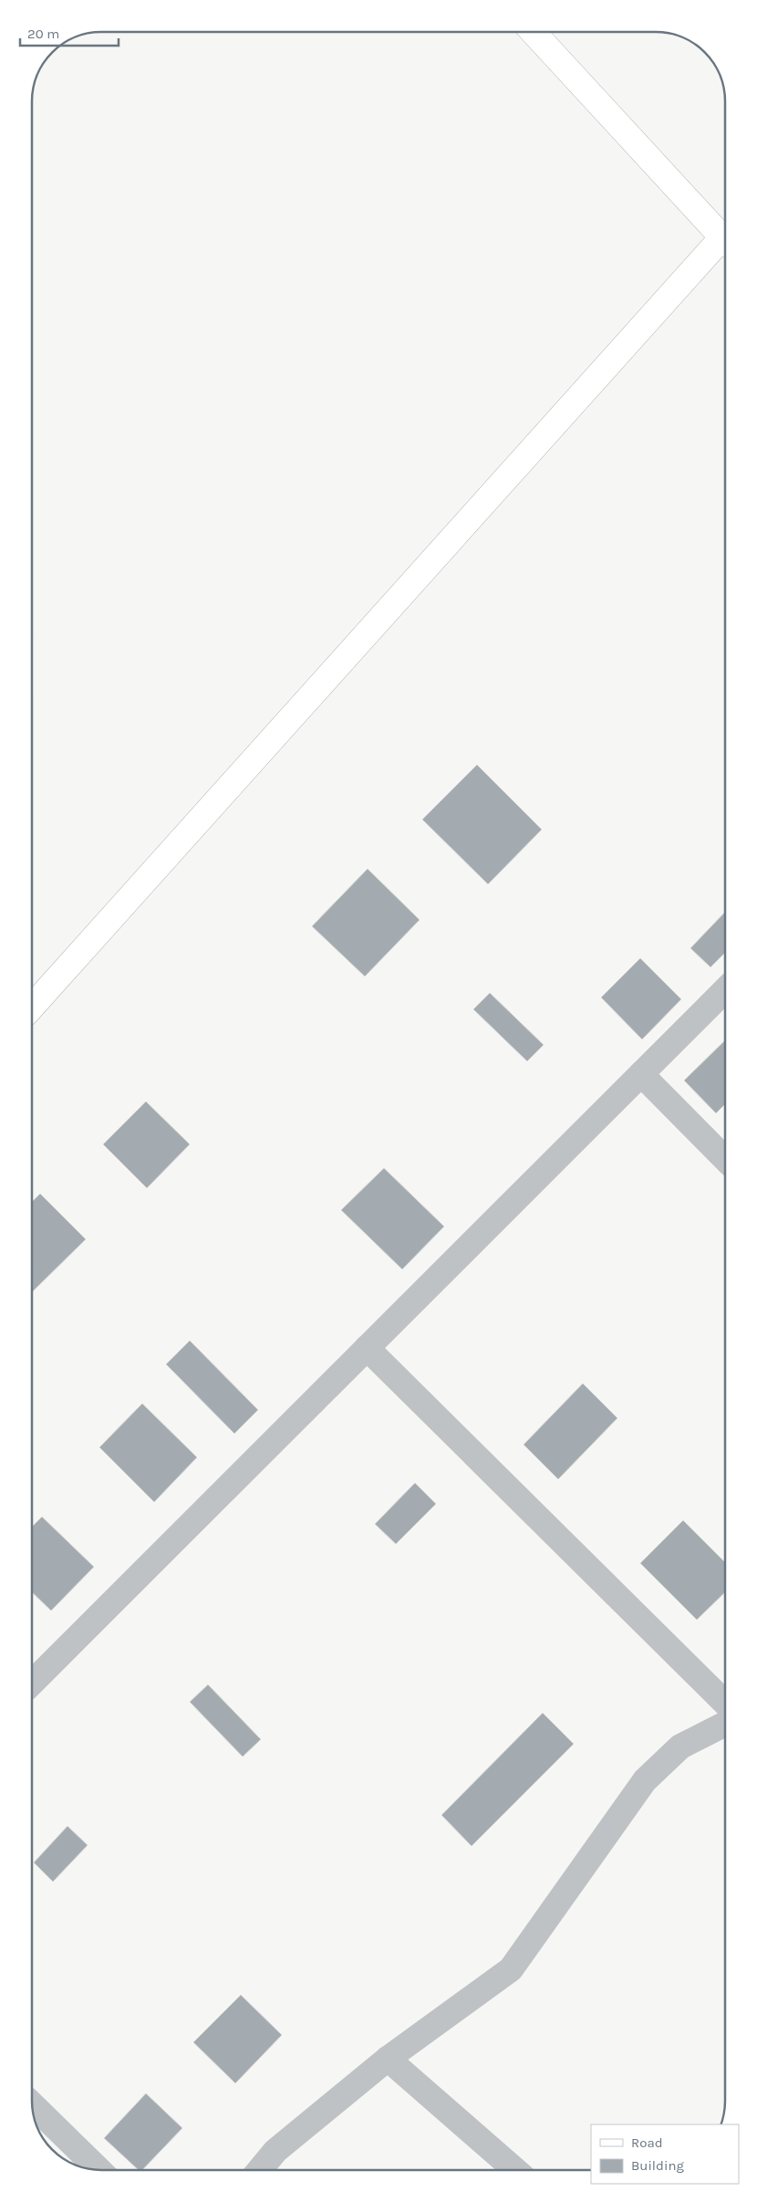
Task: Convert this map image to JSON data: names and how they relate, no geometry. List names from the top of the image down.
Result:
{
  "legend": ["Road", "Building"],
  "scale_bar": "20 m"
}
